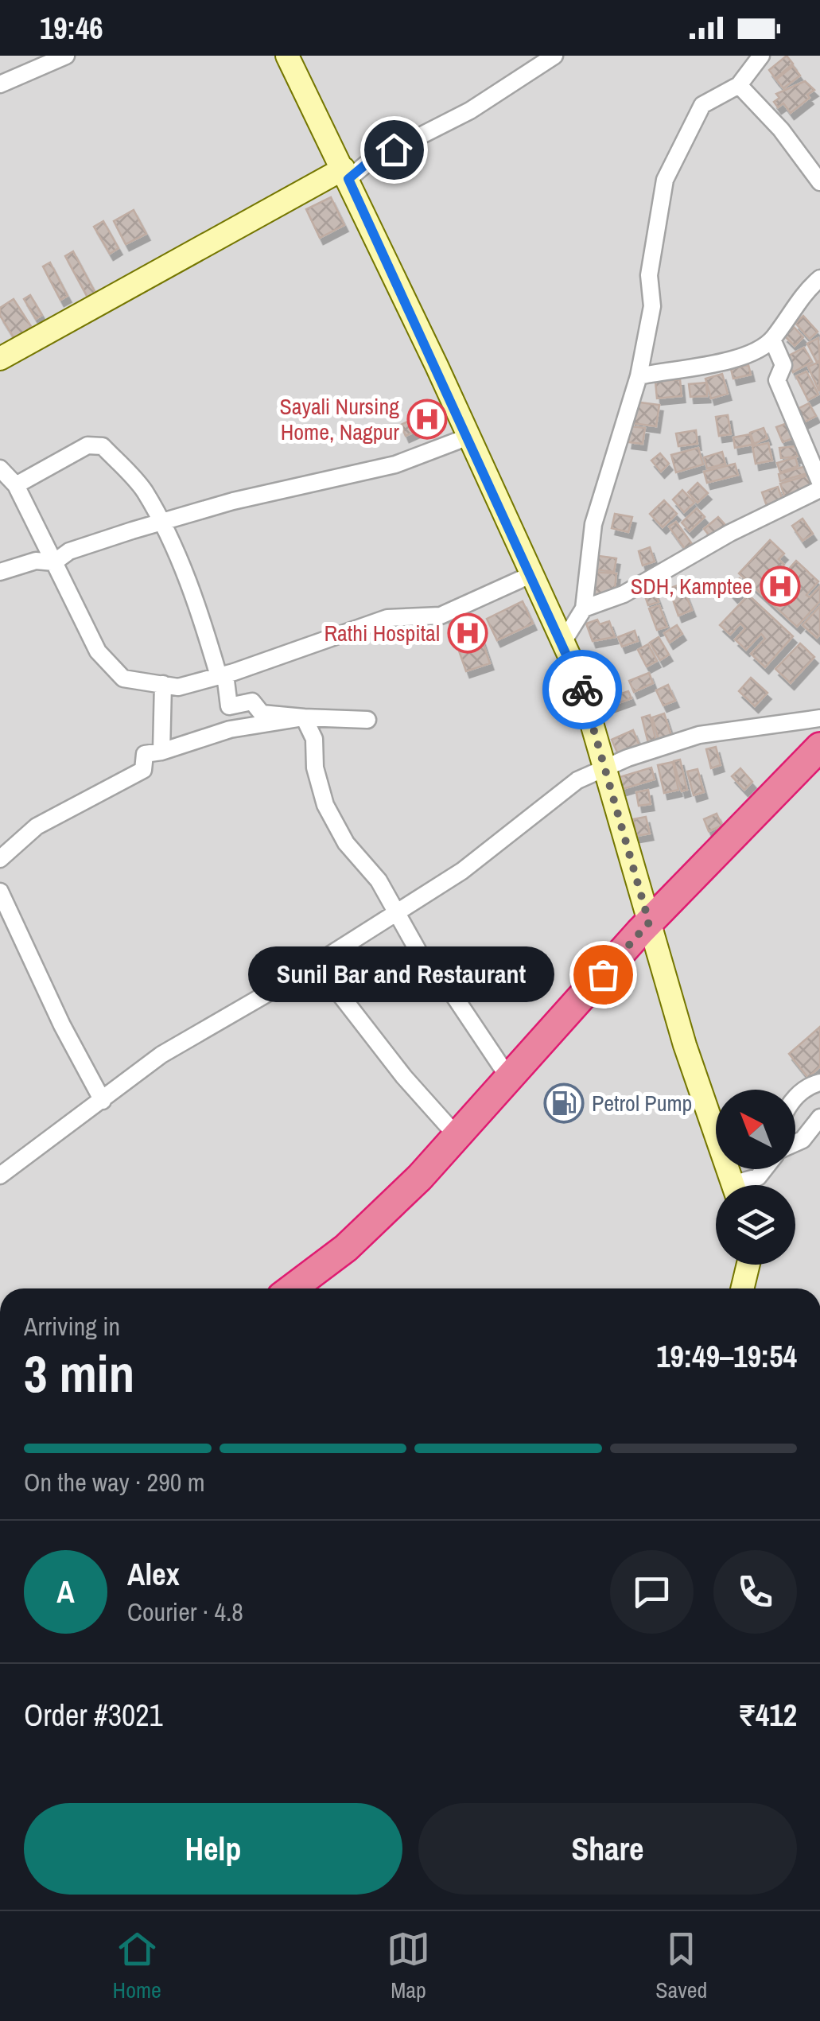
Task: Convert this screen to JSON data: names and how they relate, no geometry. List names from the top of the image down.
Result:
{
  "places": {
    "hospital": ["Sayali Nursing Home, Nagpur", "SDH, Kamptee", "Rathi Hospital"],
    "other": ["Sunil Bar and Restaurant"],
    "fuel station": ["Petrol Pump"]
  },
  "north": "top left",
  "page": {
    "status": "19:46",
    "bubble": "Sunil Bar and Restaurant",
    "heading": ["3 min", "Arriving in", "19:49–19:54"],
    "panel": [
      "Alex",
      "Courier · 4.8",
      "Order #3021",
      "₹412"
    ],
    "bar": "On the way · 290 m",
    "round": "A",
    "buttons": ["Help", "Share"],
    "tabs": ["Home", "Map", "Saved"]
  }
}
